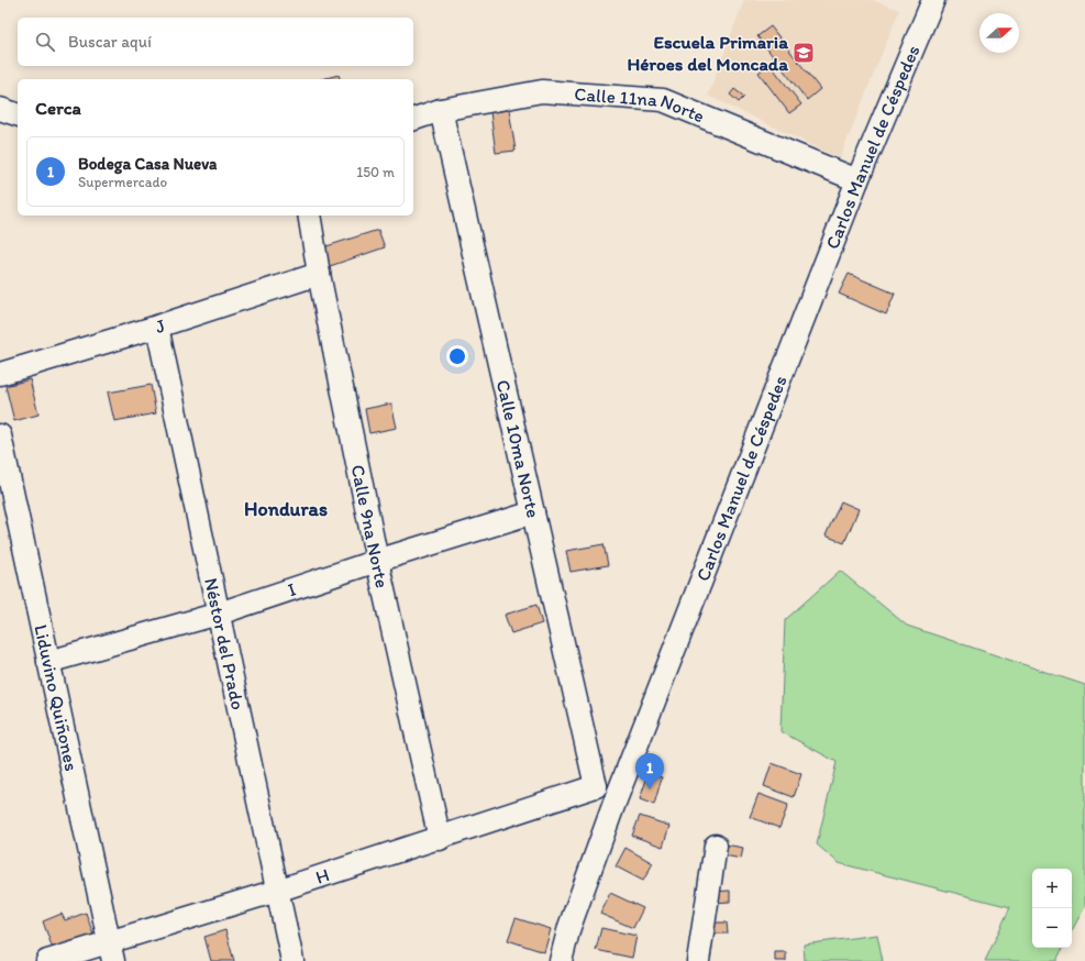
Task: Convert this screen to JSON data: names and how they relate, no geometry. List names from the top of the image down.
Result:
{
  "streets": {
    "street": [
      "Calle 11na Norte",
      "Carlos Manuel de Céspedes",
      "J",
      "Calle 10ma Norte",
      "Calle 9na Norte",
      "I",
      "Néstor del Prado",
      "Liduvino Quiñones",
      "H"
    ]
  },
  "crossings": [
    ["Calle 11na Norte", "Carlos Manuel de Céspedes"],
    ["Calle 11na Norte", "Calle 10ma Norte"],
    ["J", "Calle 9na Norte"],
    ["J", "Néstor del Prado"],
    ["Calle 10ma Norte", "I"],
    ["Calle 10ma Norte", "H"],
    ["Calle 9na Norte", "I"],
    ["Calle 9na Norte", "H"],
    ["I", "Néstor del Prado"],
    ["I", "Liduvino Quiñones"],
    ["Néstor del Prado", "H"],
    ["Liduvino Quiñones", "H"]
  ],
  "districts": ["Honduras"],
  "places": {
    "school or university": ["Escuela Primaria Héroes del Moncada"]
  },
  "north": "right",
  "page": {
    "search": "Buscar aquí",
    "heading": "Cerca",
    "list": [
      {
        "mark": "1",
        "name": "Bodega Casa Nueva",
        "note": "Supermercado",
        "value": "150 m"
      }
    ],
    "pins": "1",
    "map_buttons": ["+", "−"]
  }
}
